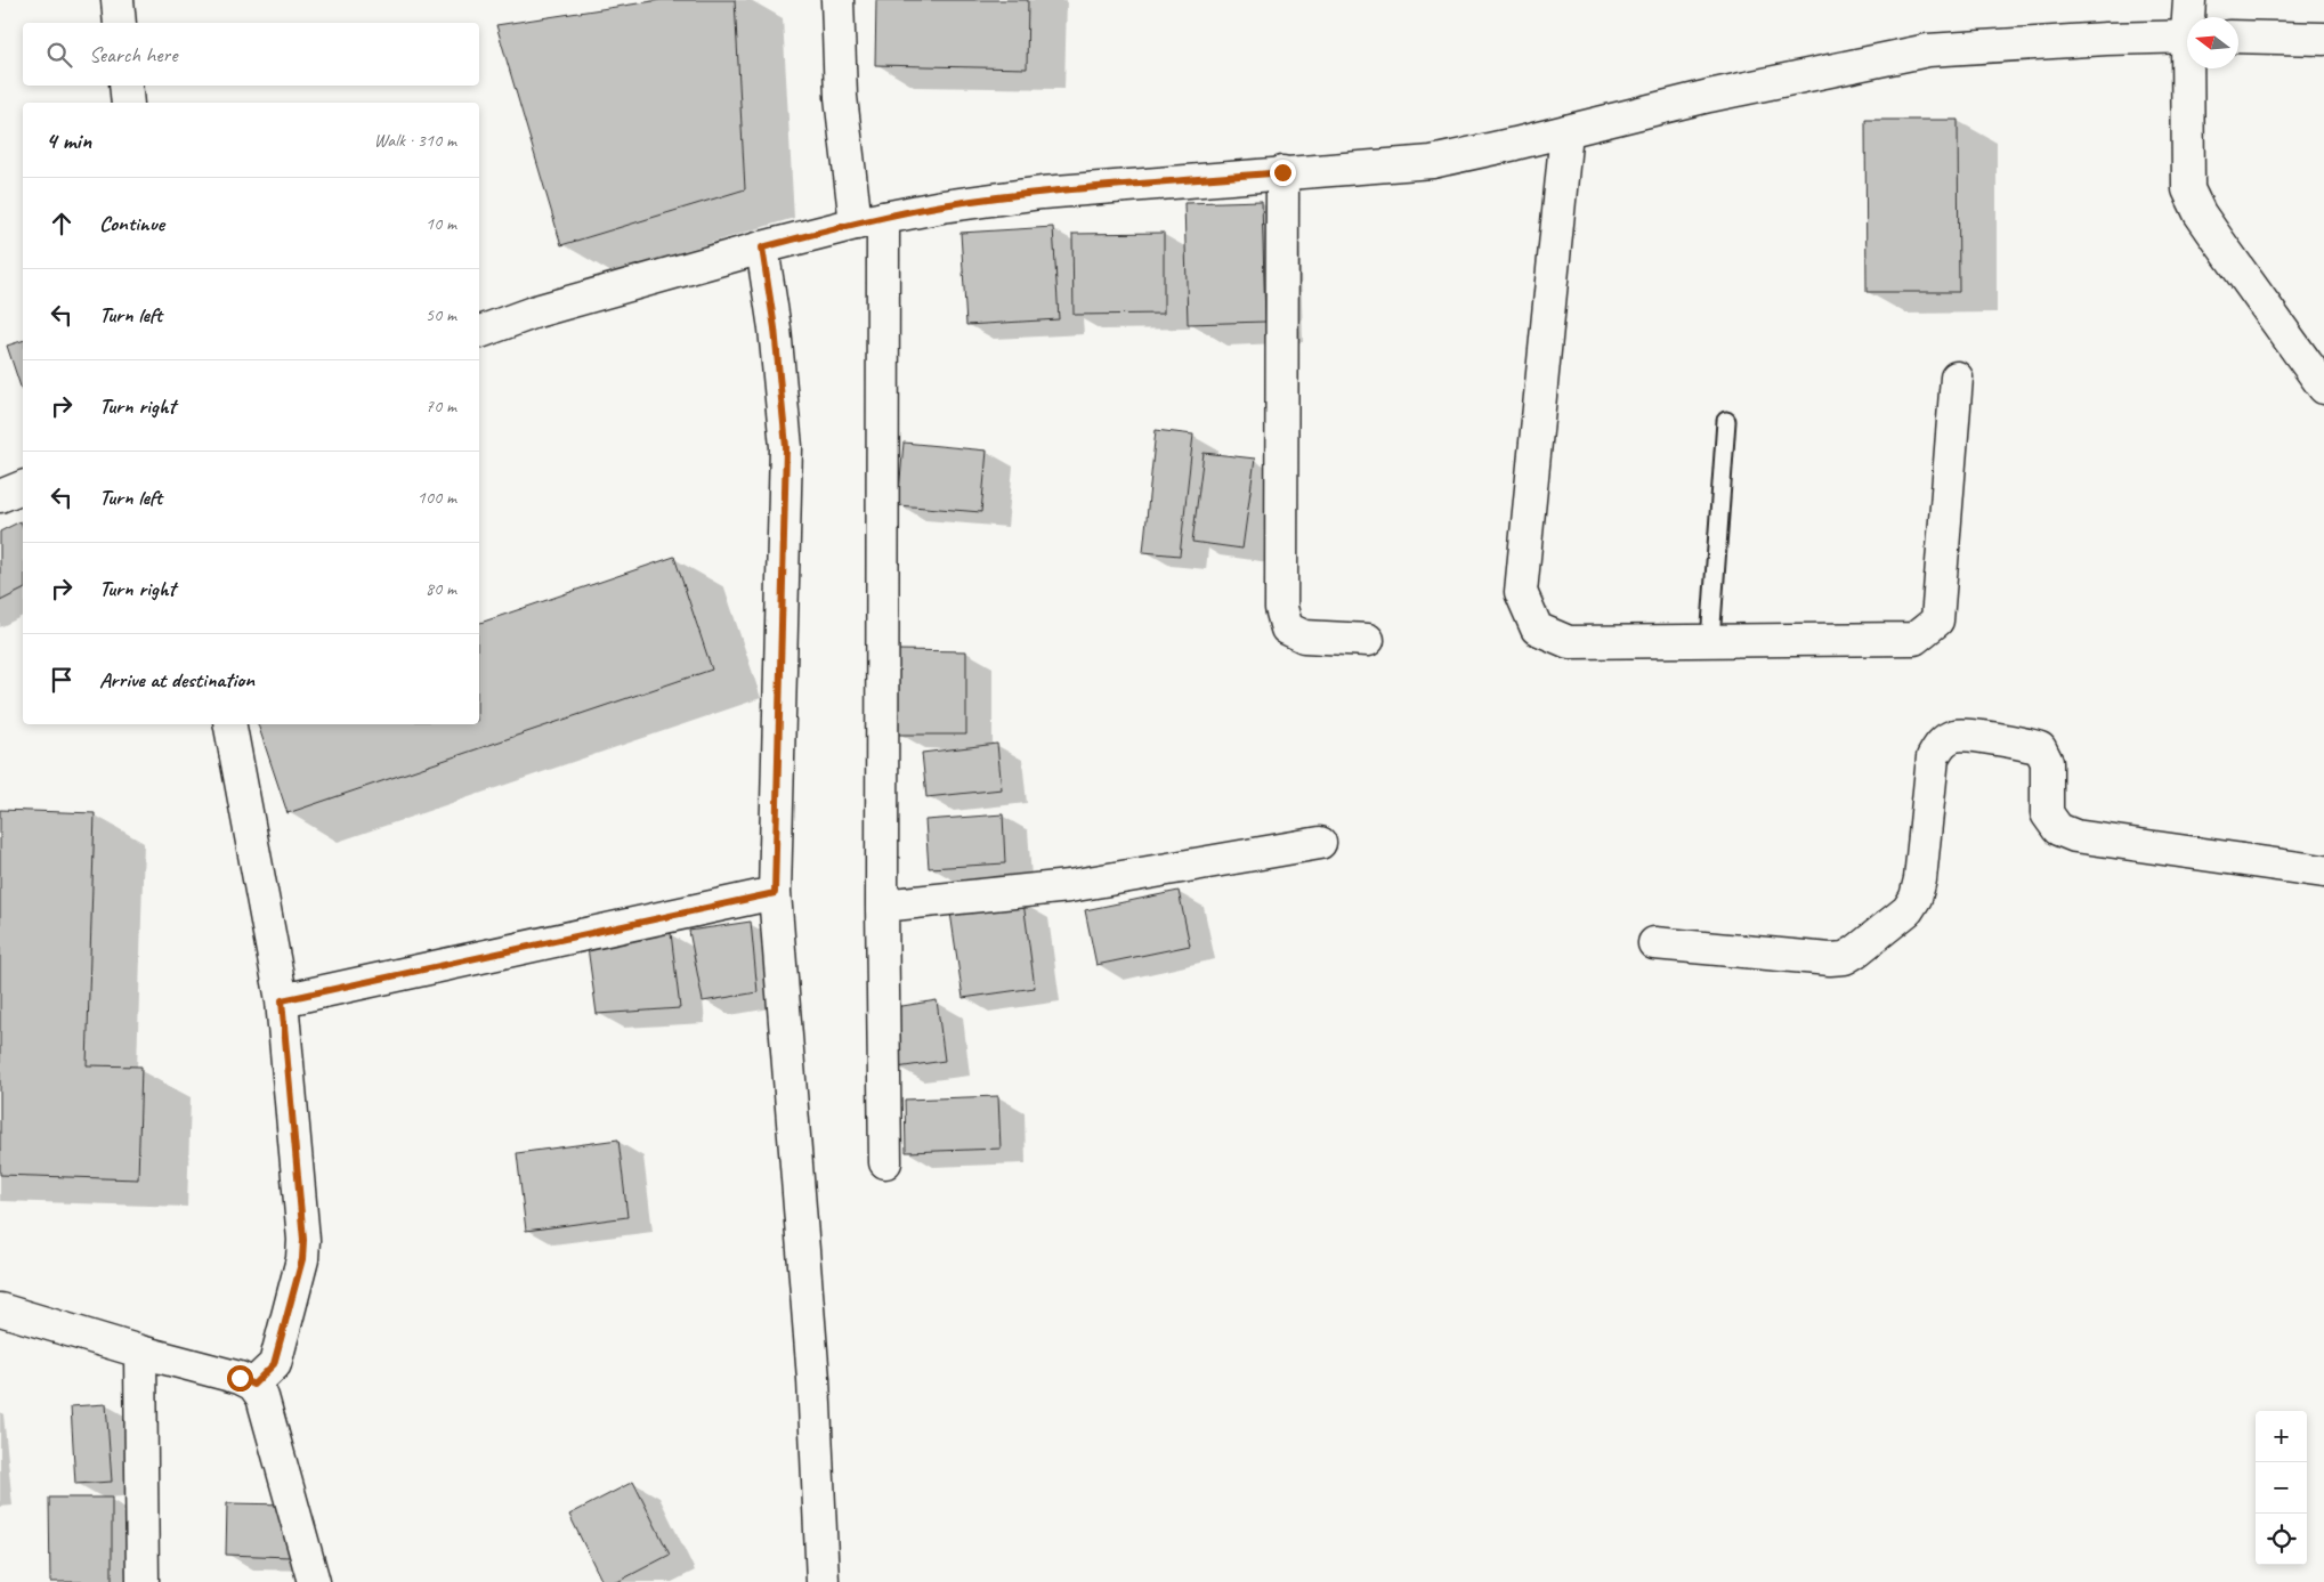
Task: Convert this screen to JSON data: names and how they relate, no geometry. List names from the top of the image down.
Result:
{
  "north": "left",
  "page": {
    "search": "Search here",
    "heading": ["4 min", "Walk · 310 m"],
    "list": [
      ["Continue", "10 m"],
      ["Turn left", "50 m"],
      ["Turn right", "70 m"],
      ["Turn left", "100 m"],
      ["Turn right", "80 m"],
      "Arrive at destination"
    ],
    "map_buttons": ["+", "−"]
  }
}
